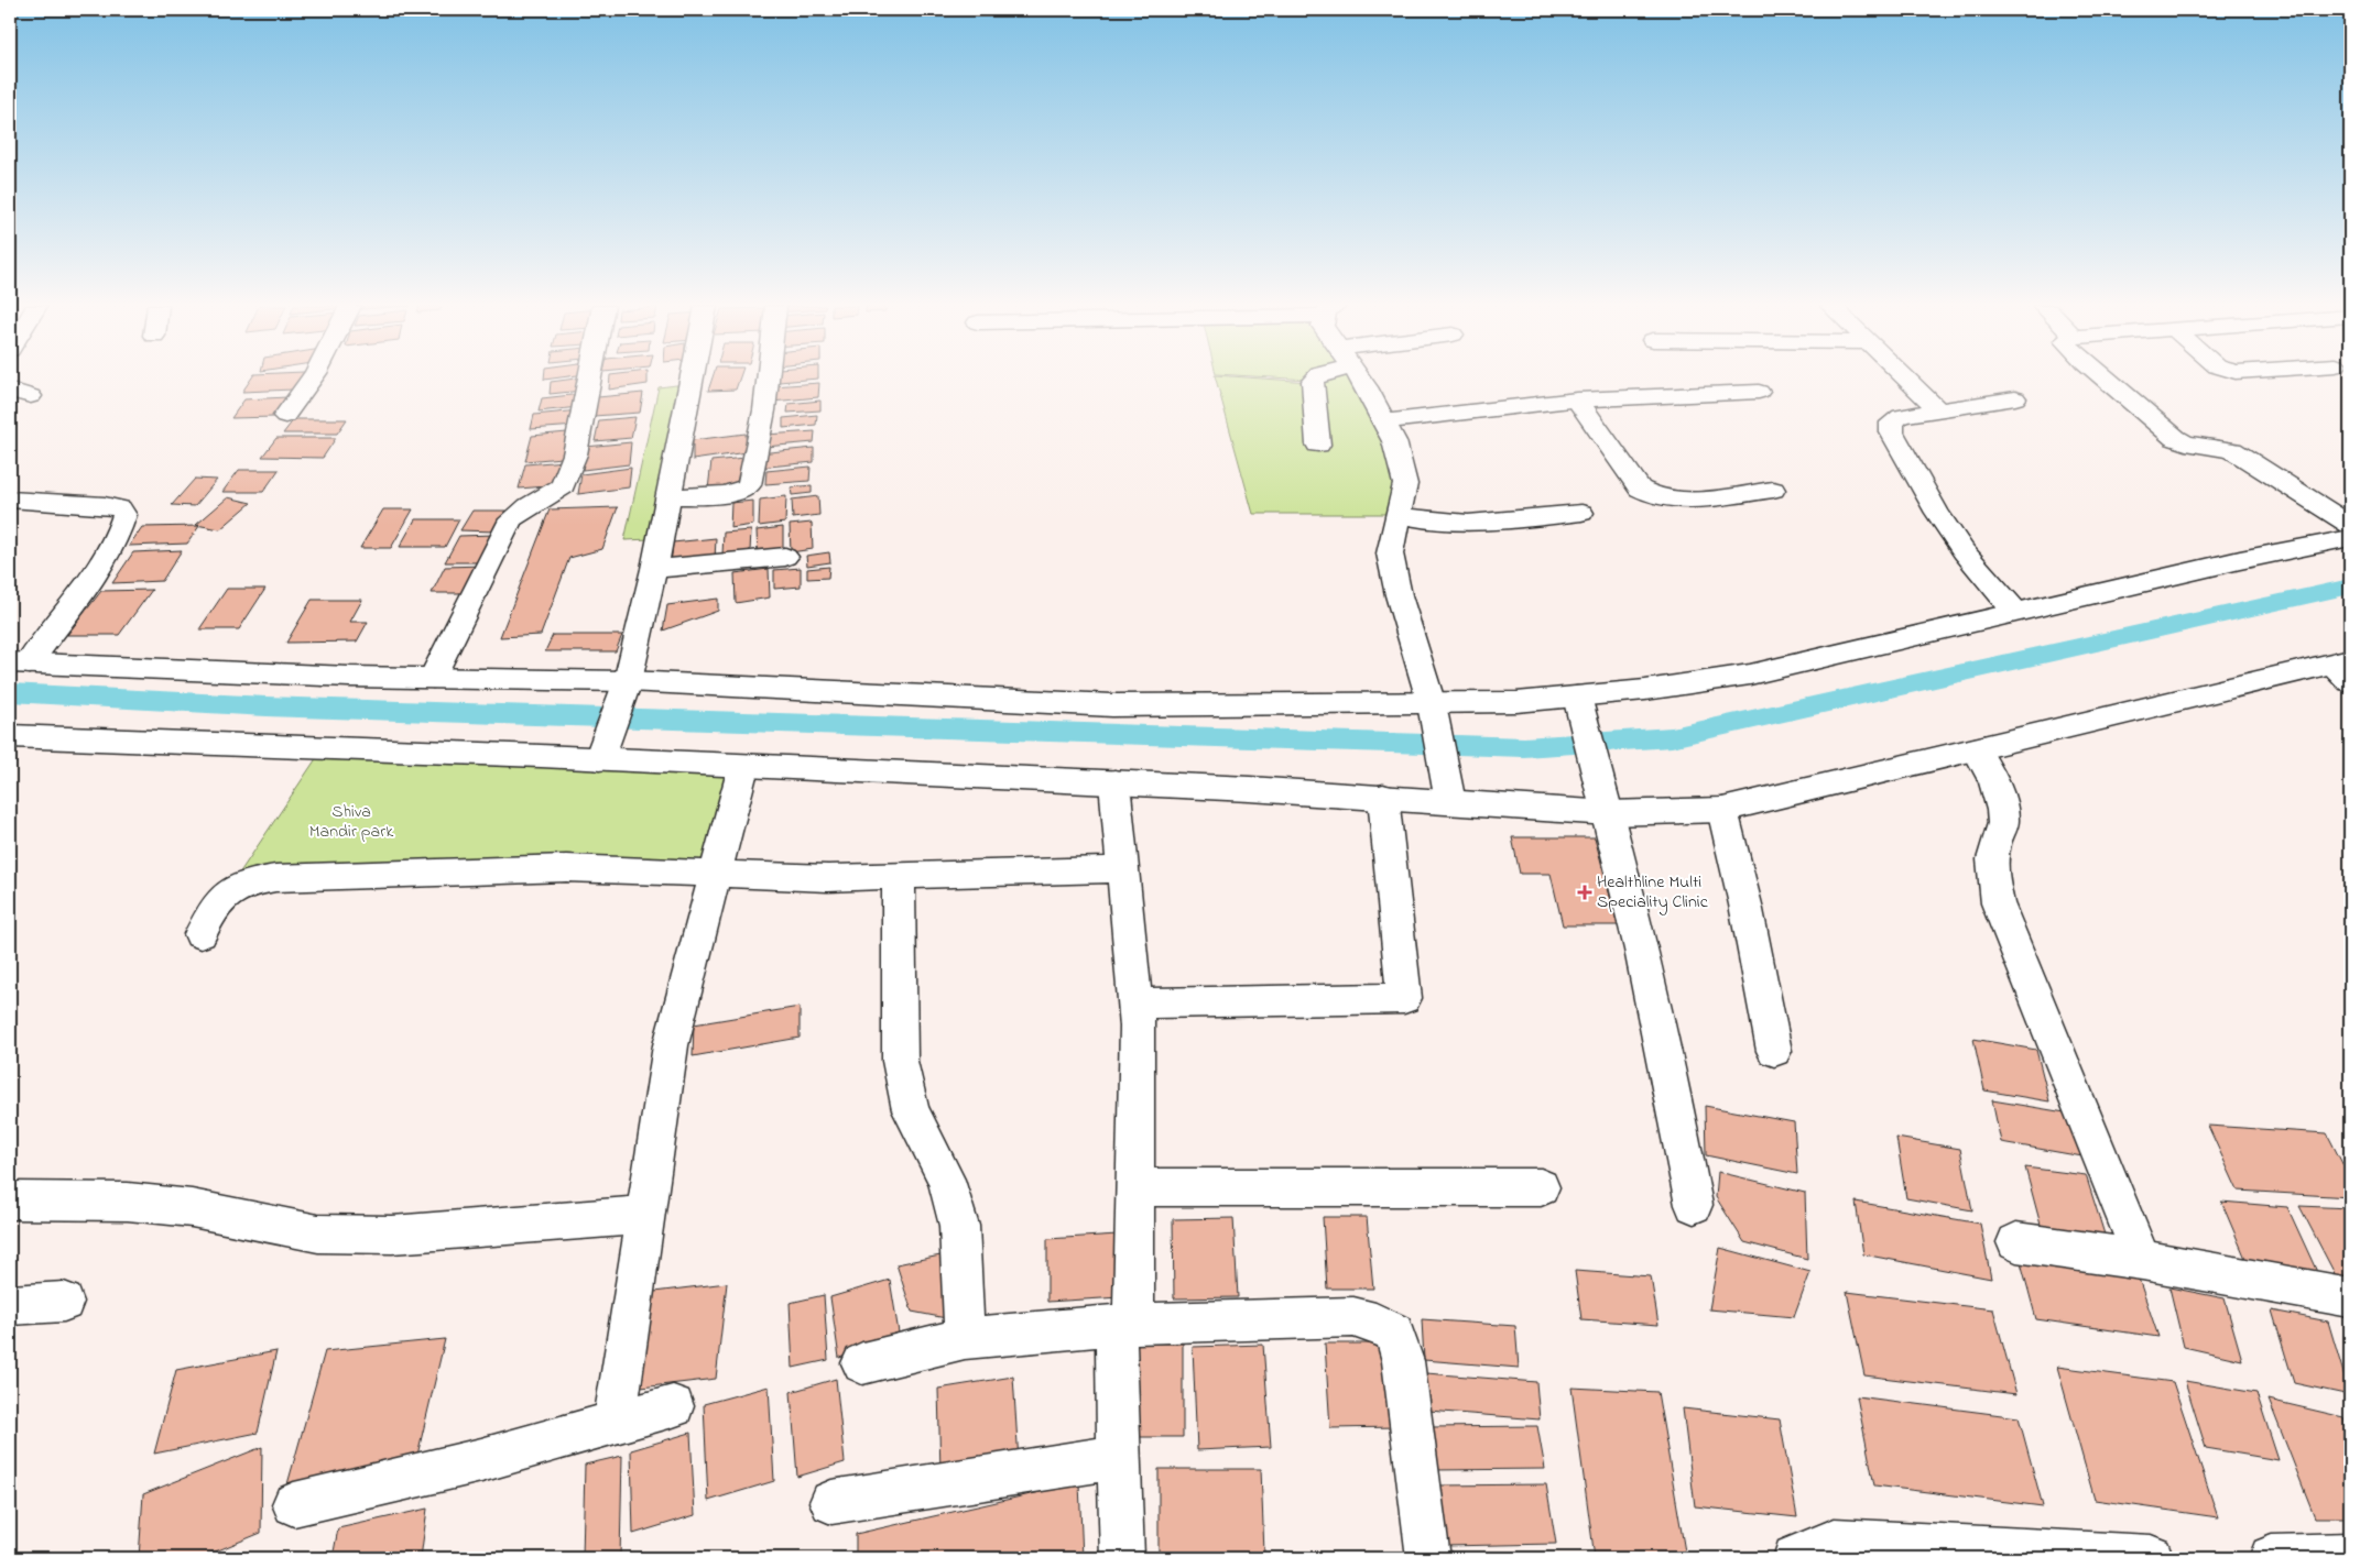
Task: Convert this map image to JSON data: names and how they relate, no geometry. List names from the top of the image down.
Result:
{
  "parks": ["Shiva Mandir park"],
  "places": {
    "health": ["Healthline Multi Speciality Clinic"]
  }
}
